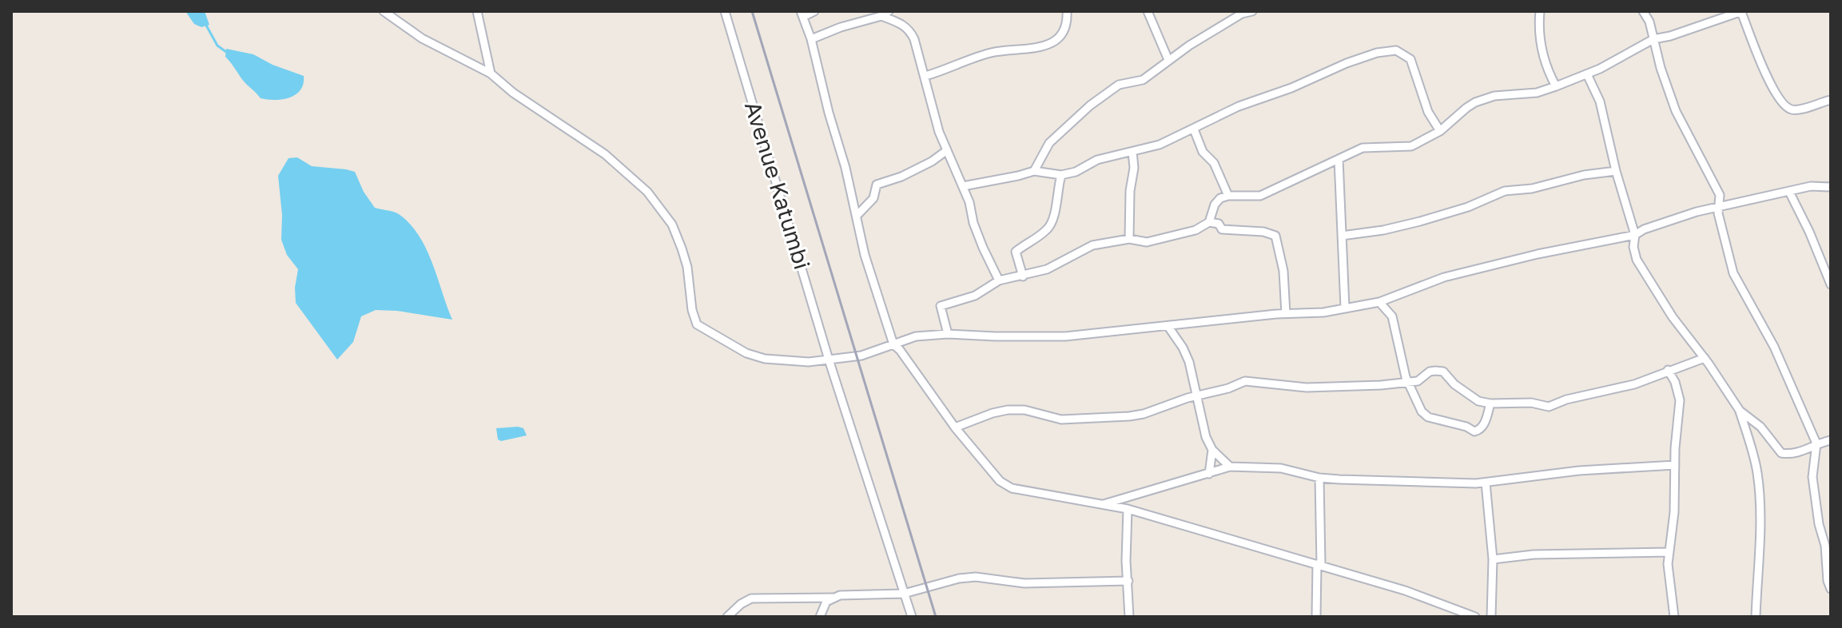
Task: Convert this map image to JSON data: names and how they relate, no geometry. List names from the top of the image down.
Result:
{
  "streets": {
    "street": ["Avenue Katumbi"]
  }
}
